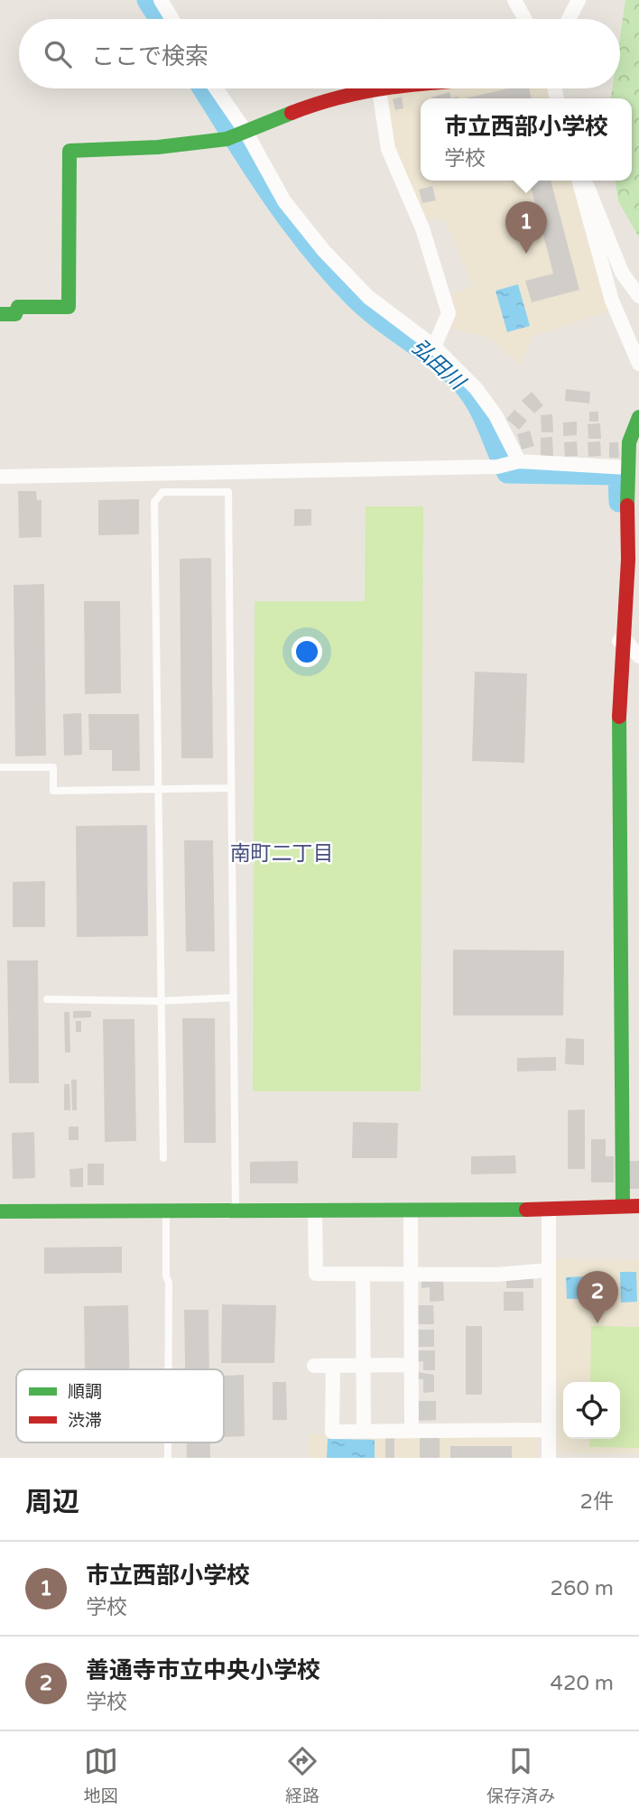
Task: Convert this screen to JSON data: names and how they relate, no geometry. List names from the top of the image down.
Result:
{
  "districts": ["南町二丁目"],
  "water": ["弘田川"],
  "legend": ["順調", "渋滞"],
  "page": {
    "search": "ここで検索",
    "popup": ["市立西部小学校", "学校"],
    "pins": ["1", "2"],
    "heading": ["周辺", "2件"],
    "list": [
      {
        "mark": "1",
        "name": "市立西部小学校",
        "note": "学校",
        "value": "260 m"
      },
      {
        "mark": "2",
        "name": "善通寺市立中央小学校",
        "note": "学校",
        "value": "420 m"
      }
    ],
    "nav": ["地図", "経路", "保存済み"]
  }
}
